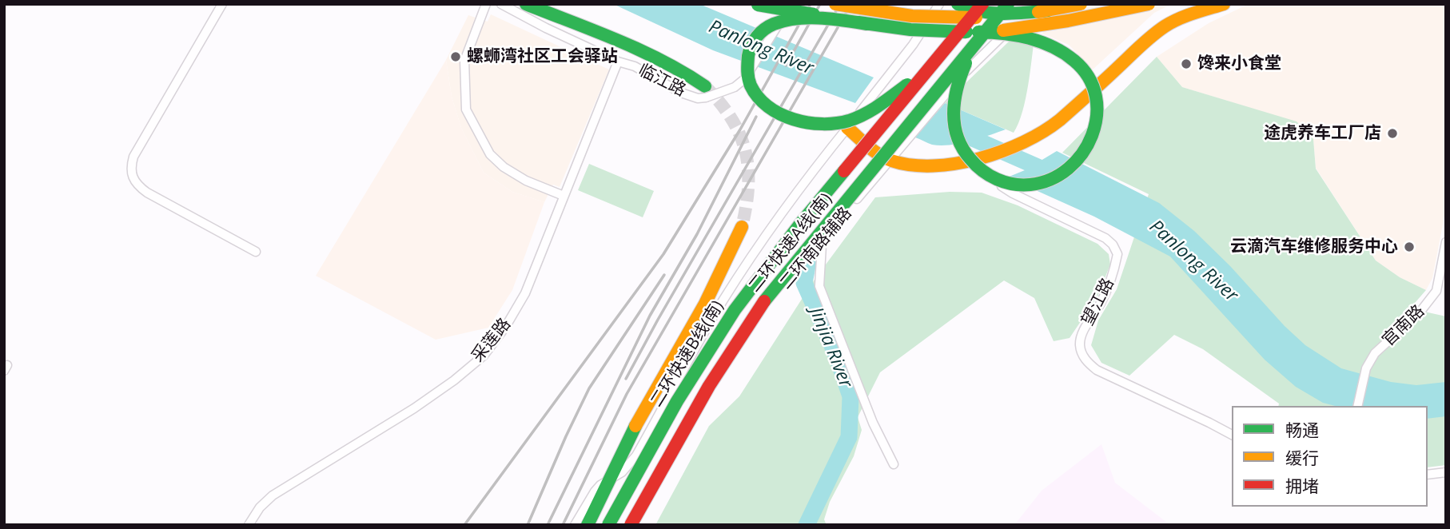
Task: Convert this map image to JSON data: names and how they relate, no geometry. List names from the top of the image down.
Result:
{
  "streets": {
    "main road": ["二环快速A线(南)", "二环快速B线(南)"],
    "street": [
      "临江路",
      "二环南路辅路",
      "望江路",
      "官南路",
      "采莲路"
    ]
  },
  "crossings": [
    ["临江路", "采莲路"]
  ],
  "water": ["Panlong River", "Jinjia River"],
  "places": [
    "螺蛳湾社区工会驿站",
    "馋来小食堂",
    "途虎养车工厂店",
    "云滴汽车维修服务中心"
  ],
  "legend": ["畅通", "缓行", "拥堵"]
}
